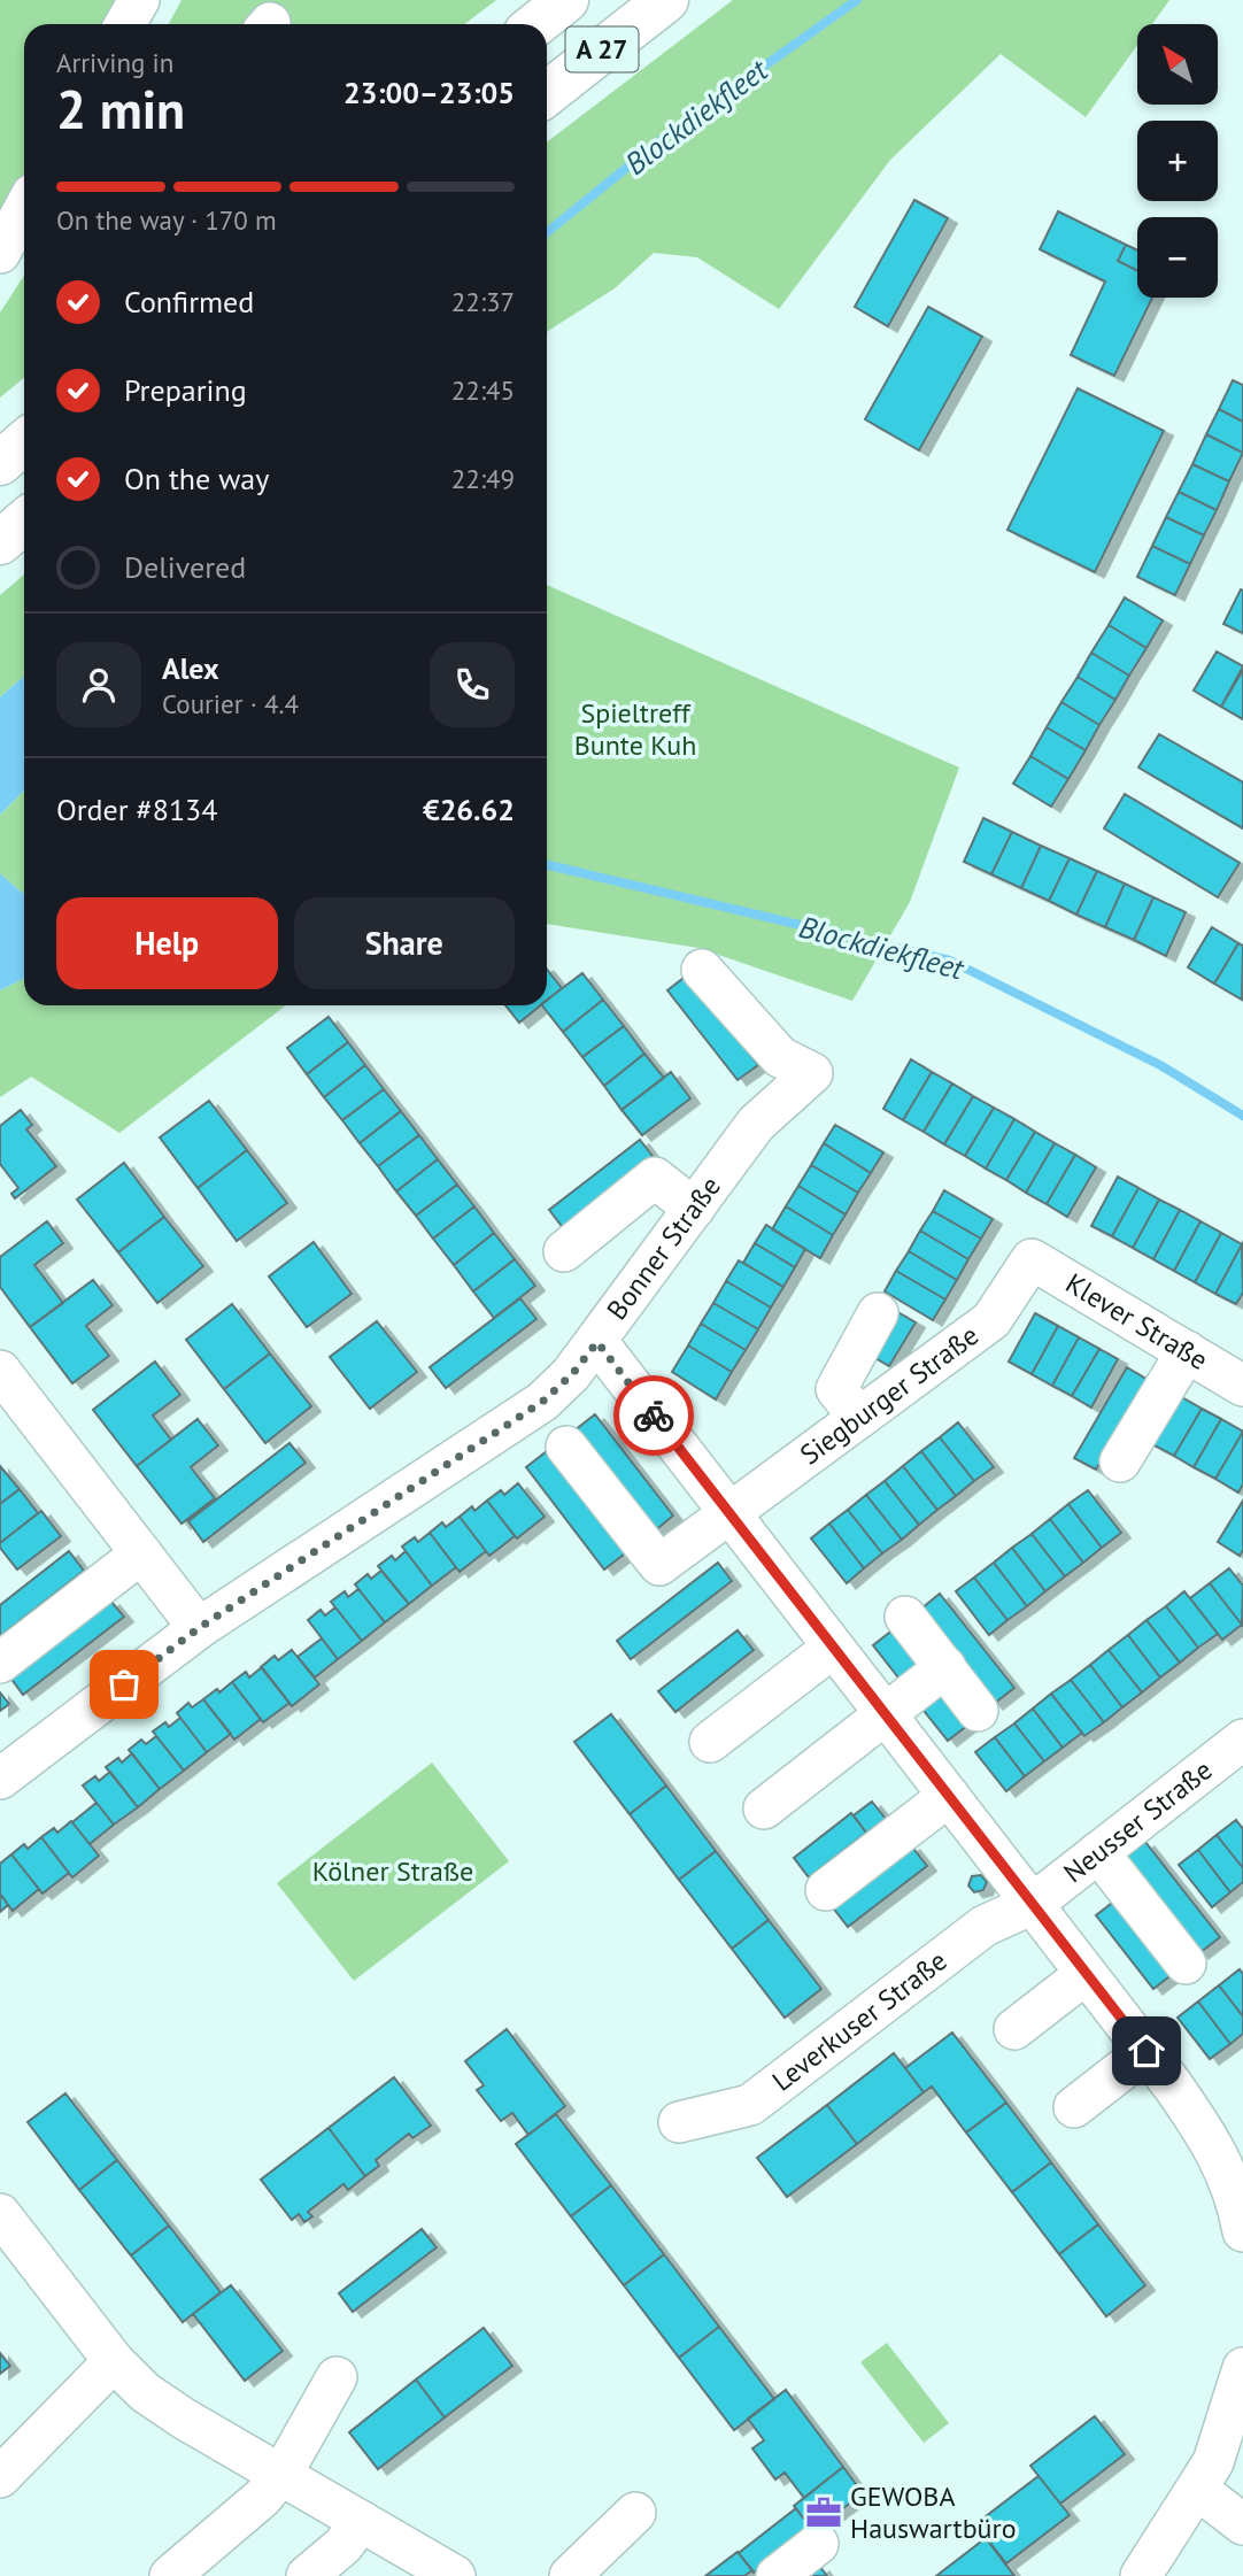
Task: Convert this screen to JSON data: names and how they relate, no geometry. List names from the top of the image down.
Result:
{
  "streets": {
    "highway": ["A 27"],
    "street": [
      "Bonner Straße",
      "Klever Straße",
      "Siegburger Straße",
      "Neusser Straße",
      "Leverkuser Straße"
    ]
  },
  "crossings": [
    ["Klever Straße", "Siegburger Straße"],
    ["Neusser Straße", "Leverkuser Straße"]
  ],
  "water": ["Blockdiekfleet"],
  "parks": ["Spieltreff Bunte Kuh", "Kölner Straße"],
  "places": {
    "office": ["GEWOBA Hauswartbüro"]
  },
  "north": "top left",
  "page": {
    "map_buttons": ["+", "−"],
    "heading": ["2 min", "Arriving in", "23:00–23:05"],
    "panel": [
      "Alex",
      "Courier · 4.4",
      "Order #8134",
      "€26.62"
    ],
    "bar": "On the way · 170 m",
    "list": [
      ["Confirmed", "22:37"],
      ["Preparing", "22:45"],
      ["On the way", "22:49"],
      "Delivered"
    ],
    "buttons": ["Help", "Share"]
  }
}
